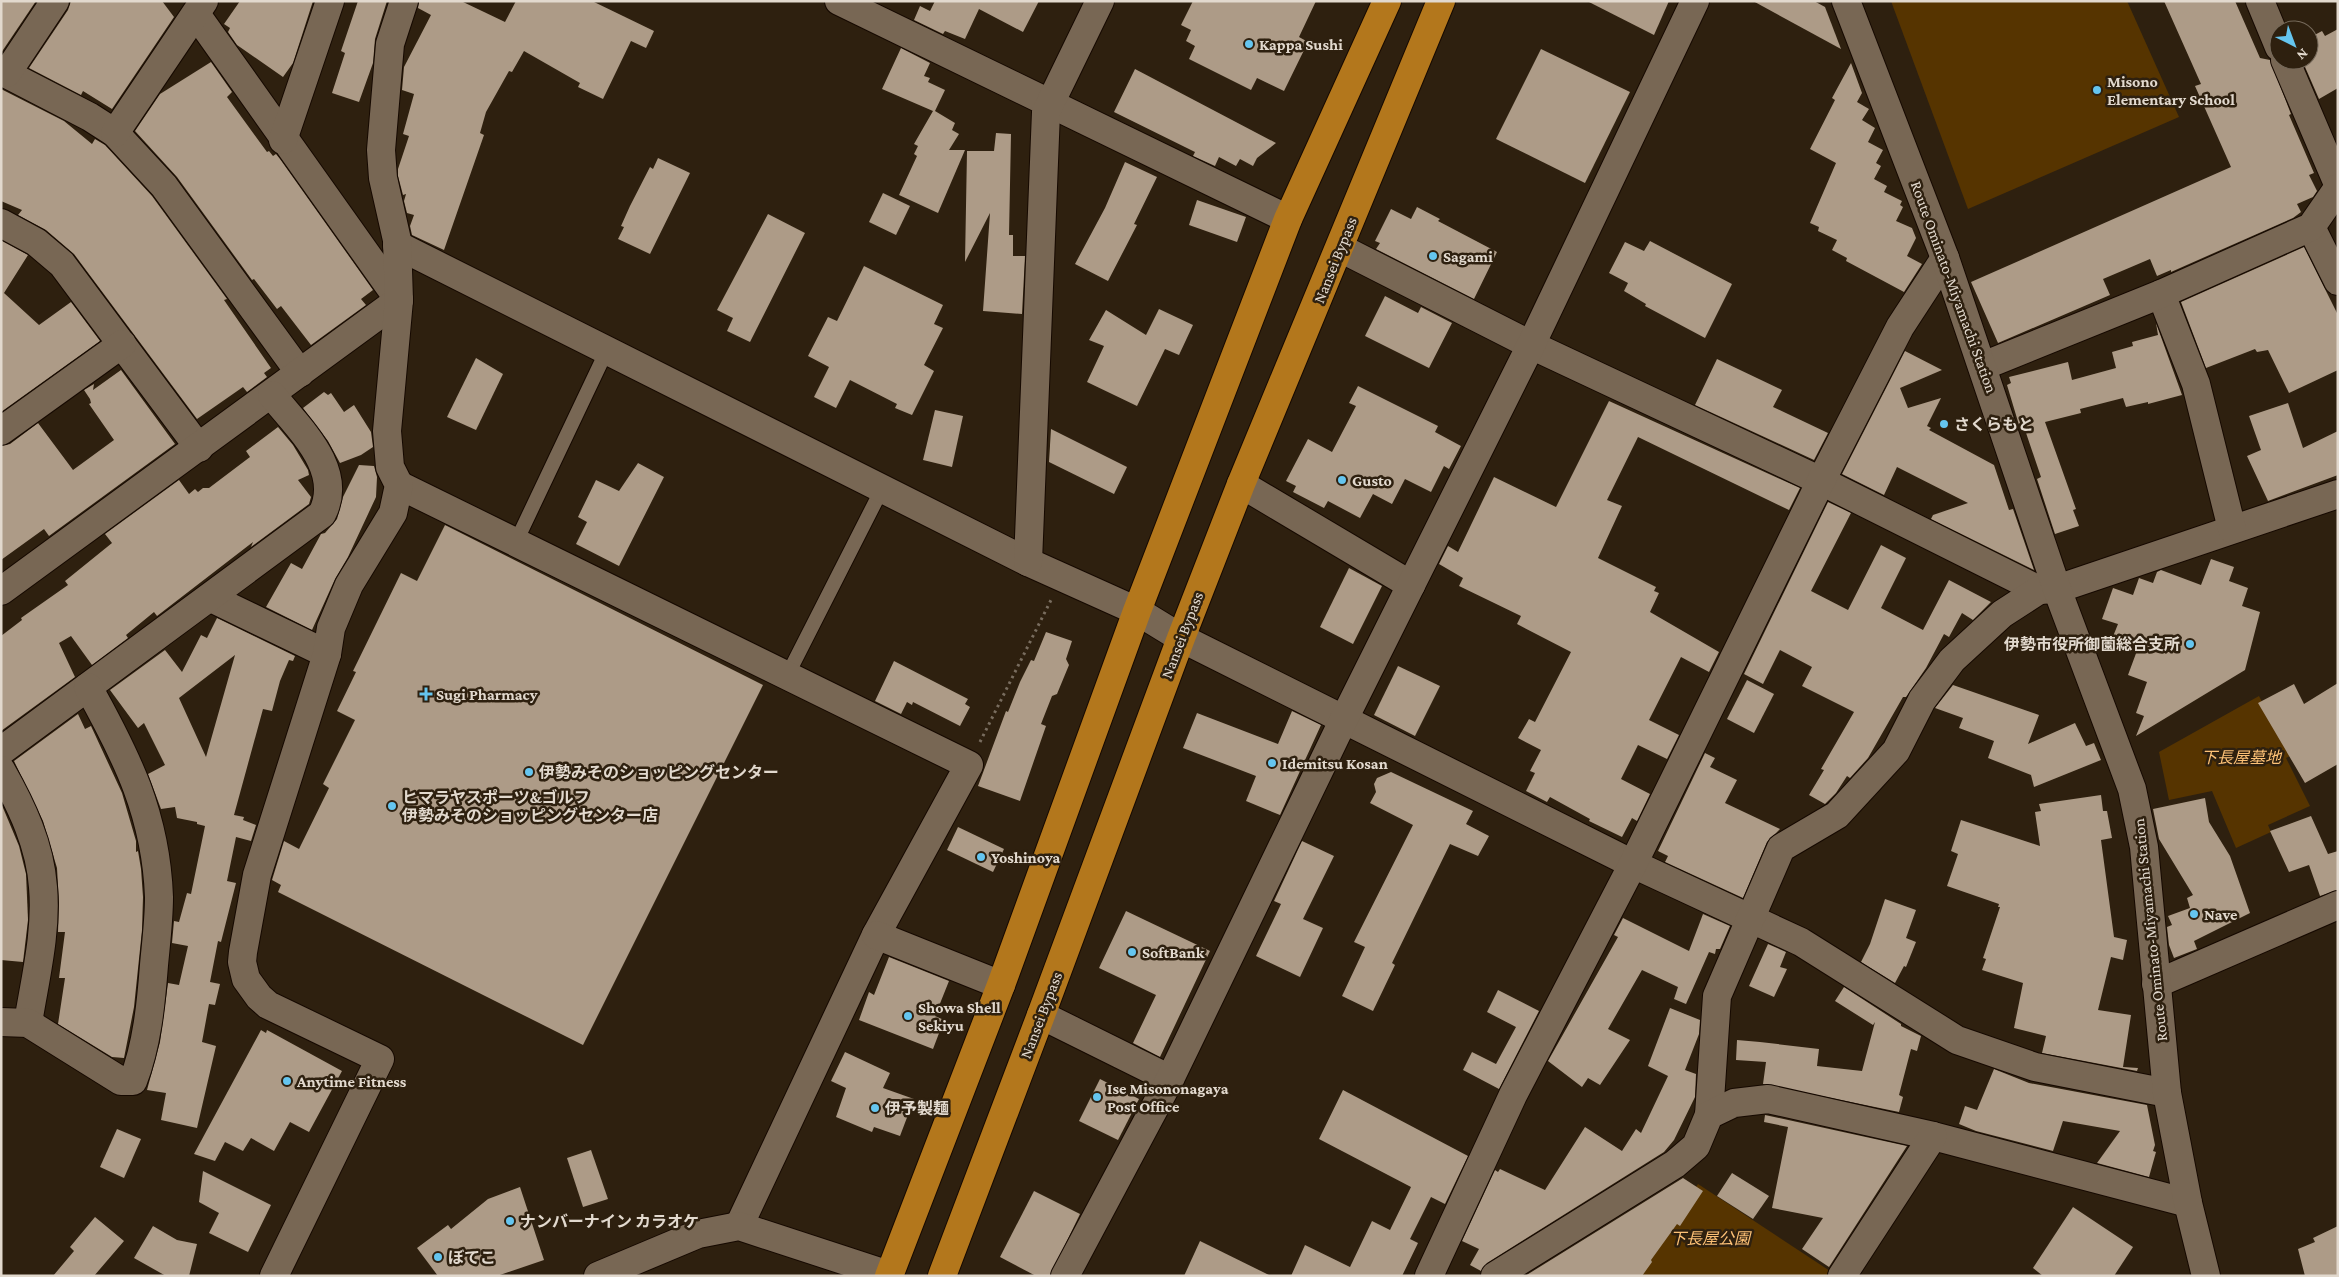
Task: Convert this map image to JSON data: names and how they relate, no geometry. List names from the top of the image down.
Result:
{
  "streets": {
    "highway": ["Nansei Bypass"],
    "street": ["Route Ominato-Miyamachi Station"]
  },
  "parks": ["下長屋墓地", "下長屋公園"],
  "places": {
    "other": [
      "Kappa Sushi",
      "Misono Elementary School",
      "Sagami",
      "さくらもと",
      "Gusto",
      "伊勢市役所御薗総合支所",
      "Idemitsu Kosan",
      "伊勢みそのショッピングセンター",
      "ヒマラヤスポーツ&ゴルフ 伊勢みそのショッピングセンター店",
      "Yoshinoya",
      "Nave",
      "SoftBank",
      "Showa Shell Sekiyu",
      "Anytime Fitness",
      "Ise Misononagaya Post Office",
      "伊予製麺",
      "ナンバーナイン カラオケ",
      "ぼてこ"
    ],
    "health": ["Sugi Pharmacy"]
  },
  "north": "bottom right"
}
